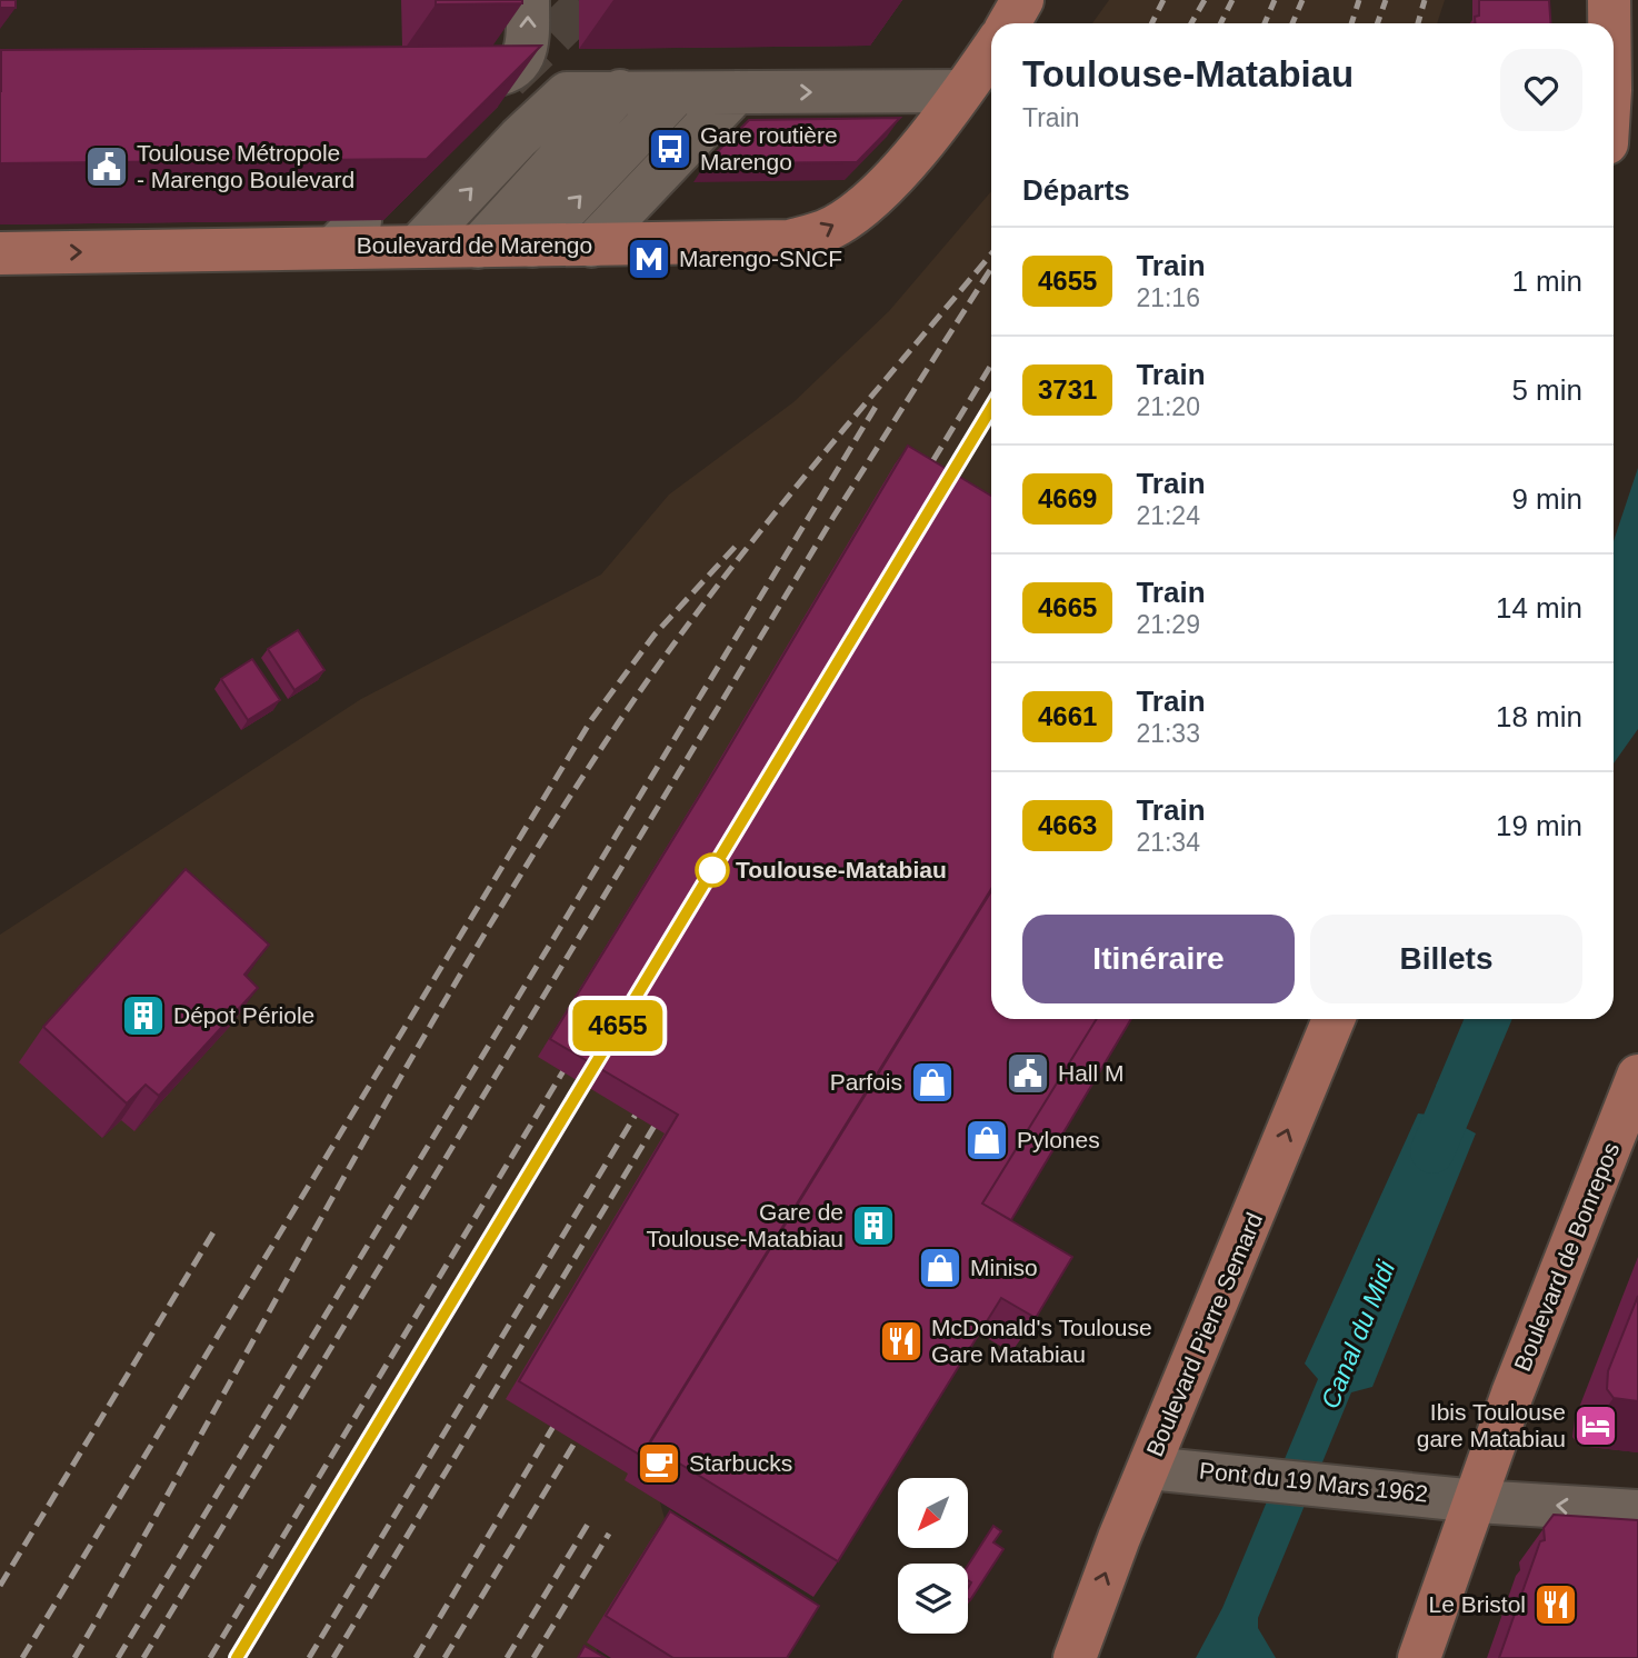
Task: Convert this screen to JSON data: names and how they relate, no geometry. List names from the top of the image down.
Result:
{
  "streets": {
    "main road": ["Boulevard de Marengo", "Boulevard de Bonrepos", "Boulevard Pierre Semard"],
    "street": ["Pont du 19 Mars 1962"]
  },
  "crossings": [
    ["Boulevard de Bonrepos", "Pont du 19 Mars 1962"],
    ["Boulevard Pierre Semard", "Pont du 19 Mars 1962"]
  ],
  "one_way": ["Boulevard de Marengo", "Boulevard Pierre Semard"],
  "water": ["Canal du Midi"],
  "places": {
    "bus stop": ["Gare routière Marengo"],
    "public building": ["Toulouse Métropole - Marengo Boulevard", "Hall M"],
    "metro station": ["Marengo-SNCF"],
    "other": ["Toulouse-Matabiau"],
    "building": ["Dépot Périole", "Gare de Toulouse-Matabiau"],
    "shop": ["Parfois", "Pylones", "Miniso"],
    "restaurant": ["McDonald's Toulouse Gare Matabiau", "Le Bristol"],
    "hotel": ["Ibis Toulouse gare Matabiau"],
    "cafe": ["Starbucks"]
  },
  "north": "bottom left",
  "page": {
    "on_map": "4655",
    "heading": [
      ["Toulouse-Matabiau", "Train"],
      "Départs"
    ],
    "list": [
      {
        "mark": "4655",
        "name": "Train",
        "note": "21:16",
        "value": "1 min"
      },
      {
        "mark": "3731",
        "name": "Train",
        "note": "21:20",
        "value": "5 min"
      },
      {
        "mark": "4669",
        "name": "Train",
        "note": "21:24",
        "value": "9 min"
      },
      {
        "mark": "4665",
        "name": "Train",
        "note": "21:29",
        "value": "14 min"
      },
      {
        "mark": "4661",
        "name": "Train",
        "note": "21:33",
        "value": "18 min"
      },
      {
        "mark": "4663",
        "name": "Train",
        "note": "21:34",
        "value": "19 min"
      }
    ],
    "buttons": ["Itinéraire", "Billets"]
  }
}
